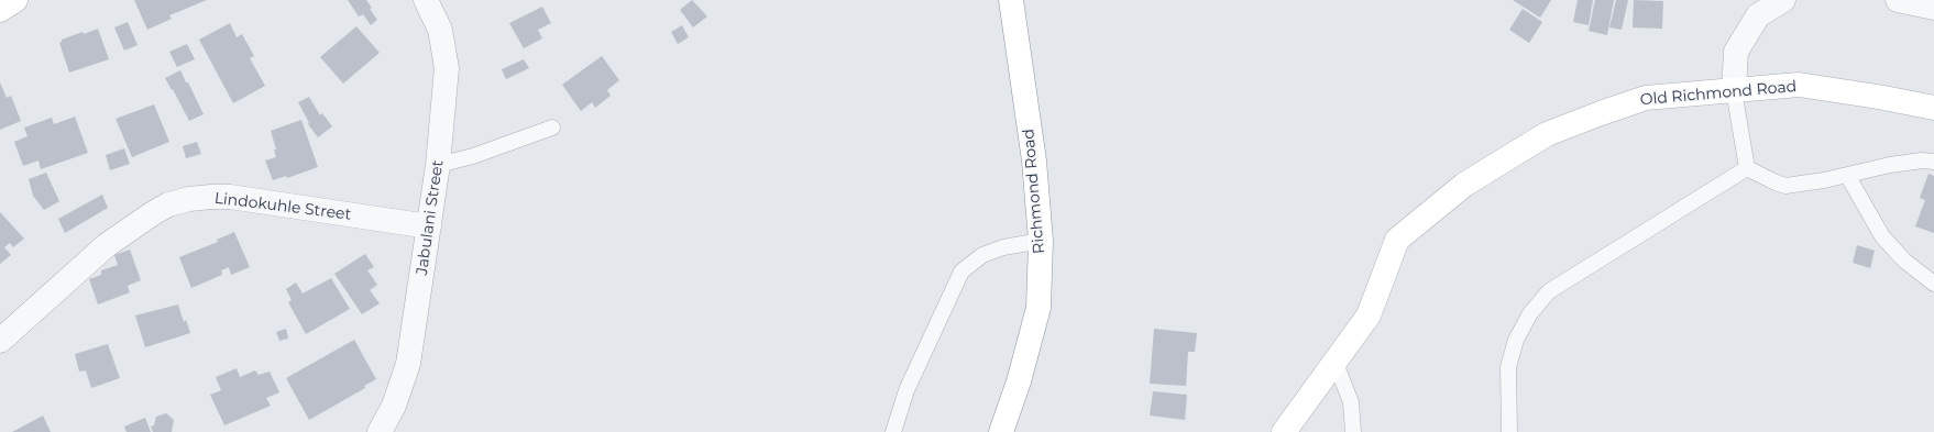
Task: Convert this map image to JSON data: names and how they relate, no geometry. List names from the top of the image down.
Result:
{
  "streets": {
    "main road": ["Old Richmond Road", "Richmond Road"],
    "street": ["Lindokuhle Street", "Jabulani Street"]
  },
  "crossings": [
    ["Lindokuhle Street", "Jabulani Street"]
  ]
}
